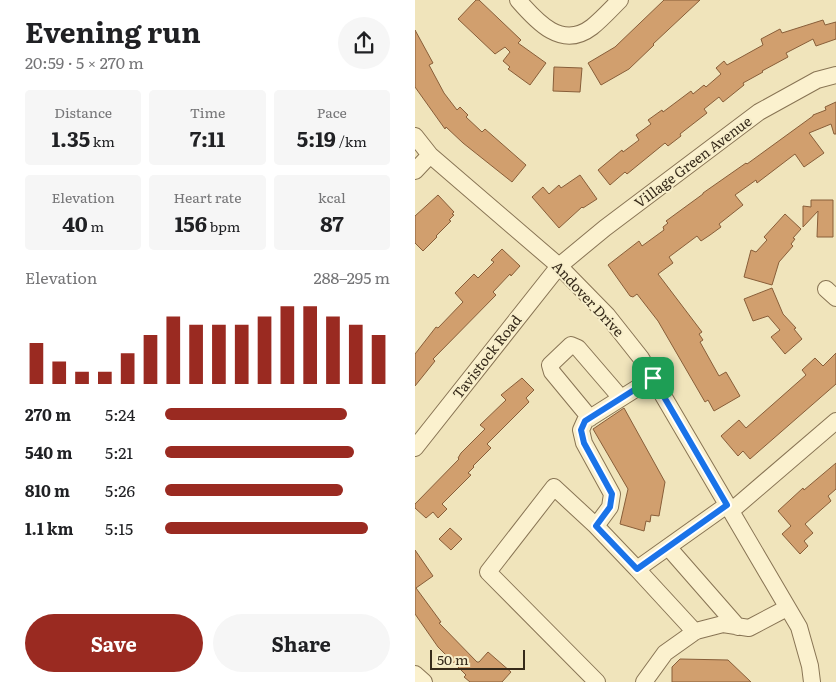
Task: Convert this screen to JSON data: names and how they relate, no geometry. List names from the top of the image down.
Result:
{
  "streets": {
    "street": ["Village Green Avenue", "Andover Drive", "Tavistock Road"]
  },
  "crossings": [
    ["Village Green Avenue", "Andover Drive"],
    ["Village Green Avenue", "Tavistock Road"],
    ["Andover Drive", "Tavistock Road"]
  ],
  "scale_bar": "50 m",
  "page": {
    "heading": ["Evening run", "20:59 · 5 × 270 m"],
    "stats": [
      ["Distance", "1.35 km"],
      ["Time", "7:11"],
      ["Pace", "5:19 /km"],
      ["Elevation", "40 m"],
      ["Heart rate", "156 bpm"],
      ["kcal", "87"]
    ],
    "chart": ["Elevation", "288–295 m"],
    "list": [
      {
        "name": "270 m",
        "note": "5:24"
      },
      {
        "name": "540 m",
        "note": "5:21"
      },
      {
        "name": "810 m",
        "note": "5:26"
      },
      {
        "name": "1.1 km",
        "note": "5:15"
      }
    ],
    "buttons": ["Save", "Share"],
    "scale": "50 m"
  }
}
